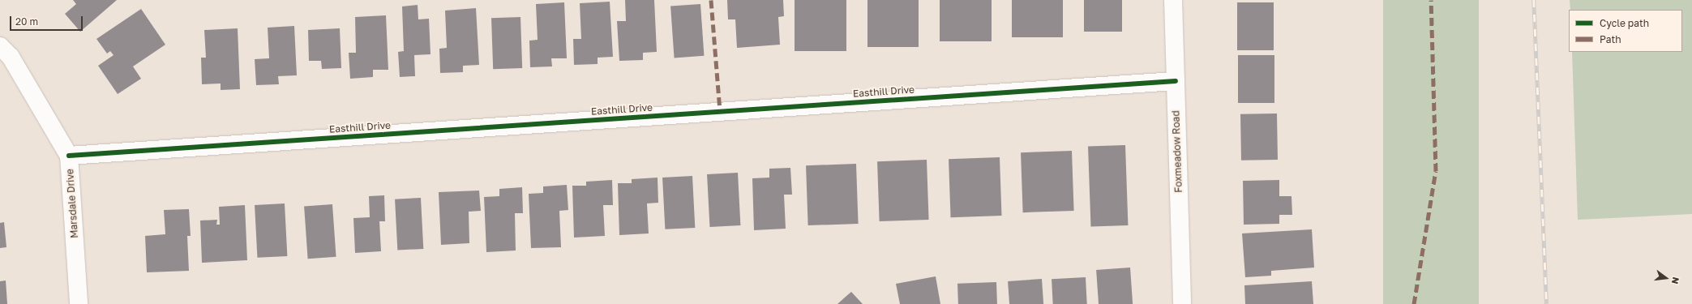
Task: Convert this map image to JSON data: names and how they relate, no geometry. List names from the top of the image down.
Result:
{
  "streets": {
    "street": ["Easthill Drive", "Foxmeadow Road", "Marsdale Drive"]
  },
  "crossings": [
    ["Easthill Drive", "Foxmeadow Road"],
    ["Easthill Drive", "Marsdale Drive"]
  ],
  "legend": ["Cycle path", "Path"],
  "scale_bar": "20 m",
  "north": "right"
}
